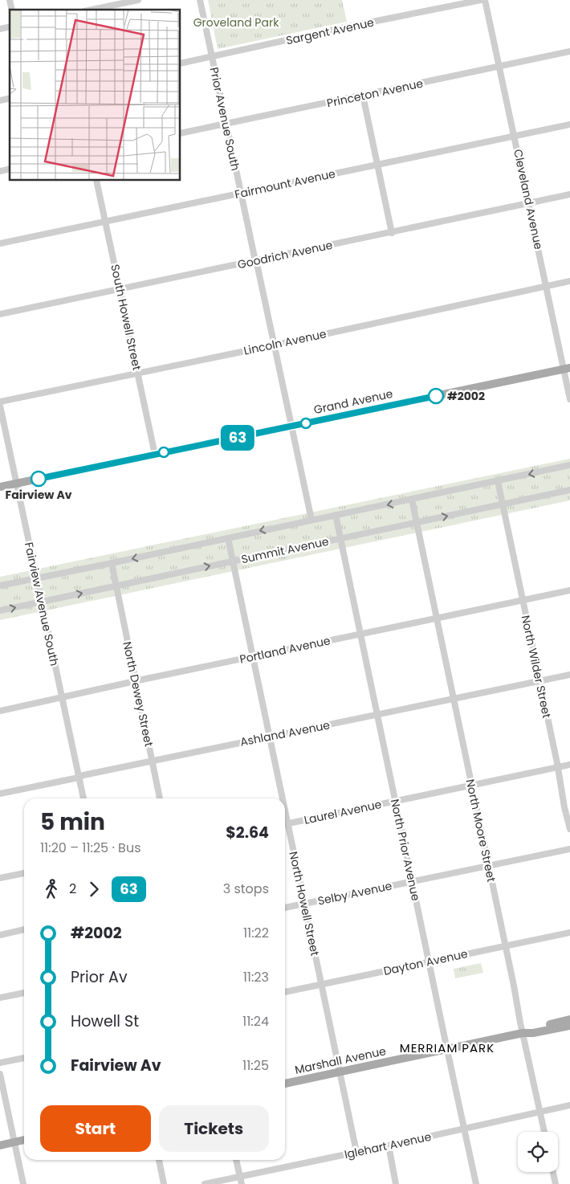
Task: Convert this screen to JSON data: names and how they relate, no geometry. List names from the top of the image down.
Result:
{
  "streets": {
    "main road": ["Grand Avenue", "Marshall Avenue"],
    "street": [
      "Sargent Avenue",
      "Princeton Avenue",
      "Prior Avenue South",
      "Fairmount Avenue",
      "Cleveland Avenue",
      "Goodrich Avenue",
      "South Howell Street",
      "Lincoln Avenue",
      "Summit Avenue",
      "Fairview Avenue South",
      "Portland Avenue",
      "North Wilder Street",
      "North Dewey Street",
      "Ashland Avenue",
      "Laurel Avenue",
      "North Moore Street",
      "North Prior Avenue",
      "Selby Avenue",
      "North Howell Street",
      "Dayton Avenue",
      "Iglehart Avenue"
    ]
  },
  "crossings": [
    ["Sargent Avenue", "Prior Avenue South"],
    ["Princeton Avenue", "Prior Avenue South"],
    ["Princeton Avenue", "Cleveland Avenue"],
    ["Prior Avenue South", "Fairmount Avenue"],
    ["Prior Avenue South", "Goodrich Avenue"],
    ["Prior Avenue South", "Lincoln Avenue"],
    ["Prior Avenue South", "Grand Avenue"],
    ["Fairmount Avenue", "Cleveland Avenue"],
    ["Fairmount Avenue", "South Howell Street"],
    ["Cleveland Avenue", "Goodrich Avenue"],
    ["Cleveland Avenue", "Lincoln Avenue"],
    ["Cleveland Avenue", "Grand Avenue"],
    ["Goodrich Avenue", "South Howell Street"],
    ["South Howell Street", "Lincoln Avenue"],
    ["South Howell Street", "Grand Avenue"],
    ["Grand Avenue", "Fairview Avenue South"],
    ["Summit Avenue", "Fairview Avenue South"],
    ["Summit Avenue", "North Wilder Street"],
    ["Summit Avenue", "North Dewey Street"],
    ["Summit Avenue", "North Moore Street"],
    ["Summit Avenue", "North Prior Avenue"],
    ["Summit Avenue", "North Howell Street"],
    ["Fairview Avenue South", "Portland Avenue"],
    ["Fairview Avenue South", "Ashland Avenue"],
    ["Portland Avenue", "North Wilder Street"],
    ["Portland Avenue", "North Dewey Street"],
    ["Portland Avenue", "North Moore Street"],
    ["Portland Avenue", "North Prior Avenue"],
    ["Portland Avenue", "North Howell Street"],
    ["North Wilder Street", "Ashland Avenue"],
    ["North Wilder Street", "Laurel Avenue"],
    ["North Dewey Street", "Ashland Avenue"],
    ["Ashland Avenue", "North Moore Street"],
    ["Ashland Avenue", "North Prior Avenue"],
    ["Ashland Avenue", "North Howell Street"],
    ["Laurel Avenue", "North Moore Street"],
    ["Laurel Avenue", "North Prior Avenue"],
    ["North Moore Street", "Selby Avenue"],
    ["North Moore Street", "Dayton Avenue"],
    ["North Moore Street", "Marshall Avenue"],
    ["North Moore Street", "Iglehart Avenue"],
    ["North Prior Avenue", "Selby Avenue"],
    ["North Prior Avenue", "Dayton Avenue"],
    ["North Prior Avenue", "Marshall Avenue"],
    ["North Prior Avenue", "Iglehart Avenue"],
    ["Selby Avenue", "North Howell Street"],
    ["North Howell Street", "Dayton Avenue"],
    ["North Howell Street", "Marshall Avenue"],
    ["North Howell Street", "Iglehart Avenue"]
  ],
  "districts": ["MERRIAM PARK"],
  "parks": ["Groveland Park"],
  "places": ["#2002", "Fairview Av"],
  "lines": ["bus line 63"],
  "page": {
    "on_map": "63",
    "heading": ["5 min", "11:20 – 11:25 · Bus", "$2.64"],
    "legs": ["2", "63", "3 stops"],
    "list": [
      {
        "name": "#2002",
        "value": "11:22"
      },
      {
        "name": "Prior Av",
        "value": "11:23"
      },
      {
        "name": "Howell St",
        "value": "11:24"
      },
      {
        "name": "Fairview Av",
        "value": "11:25"
      }
    ],
    "buttons": ["Start", "Tickets"]
  }
}
